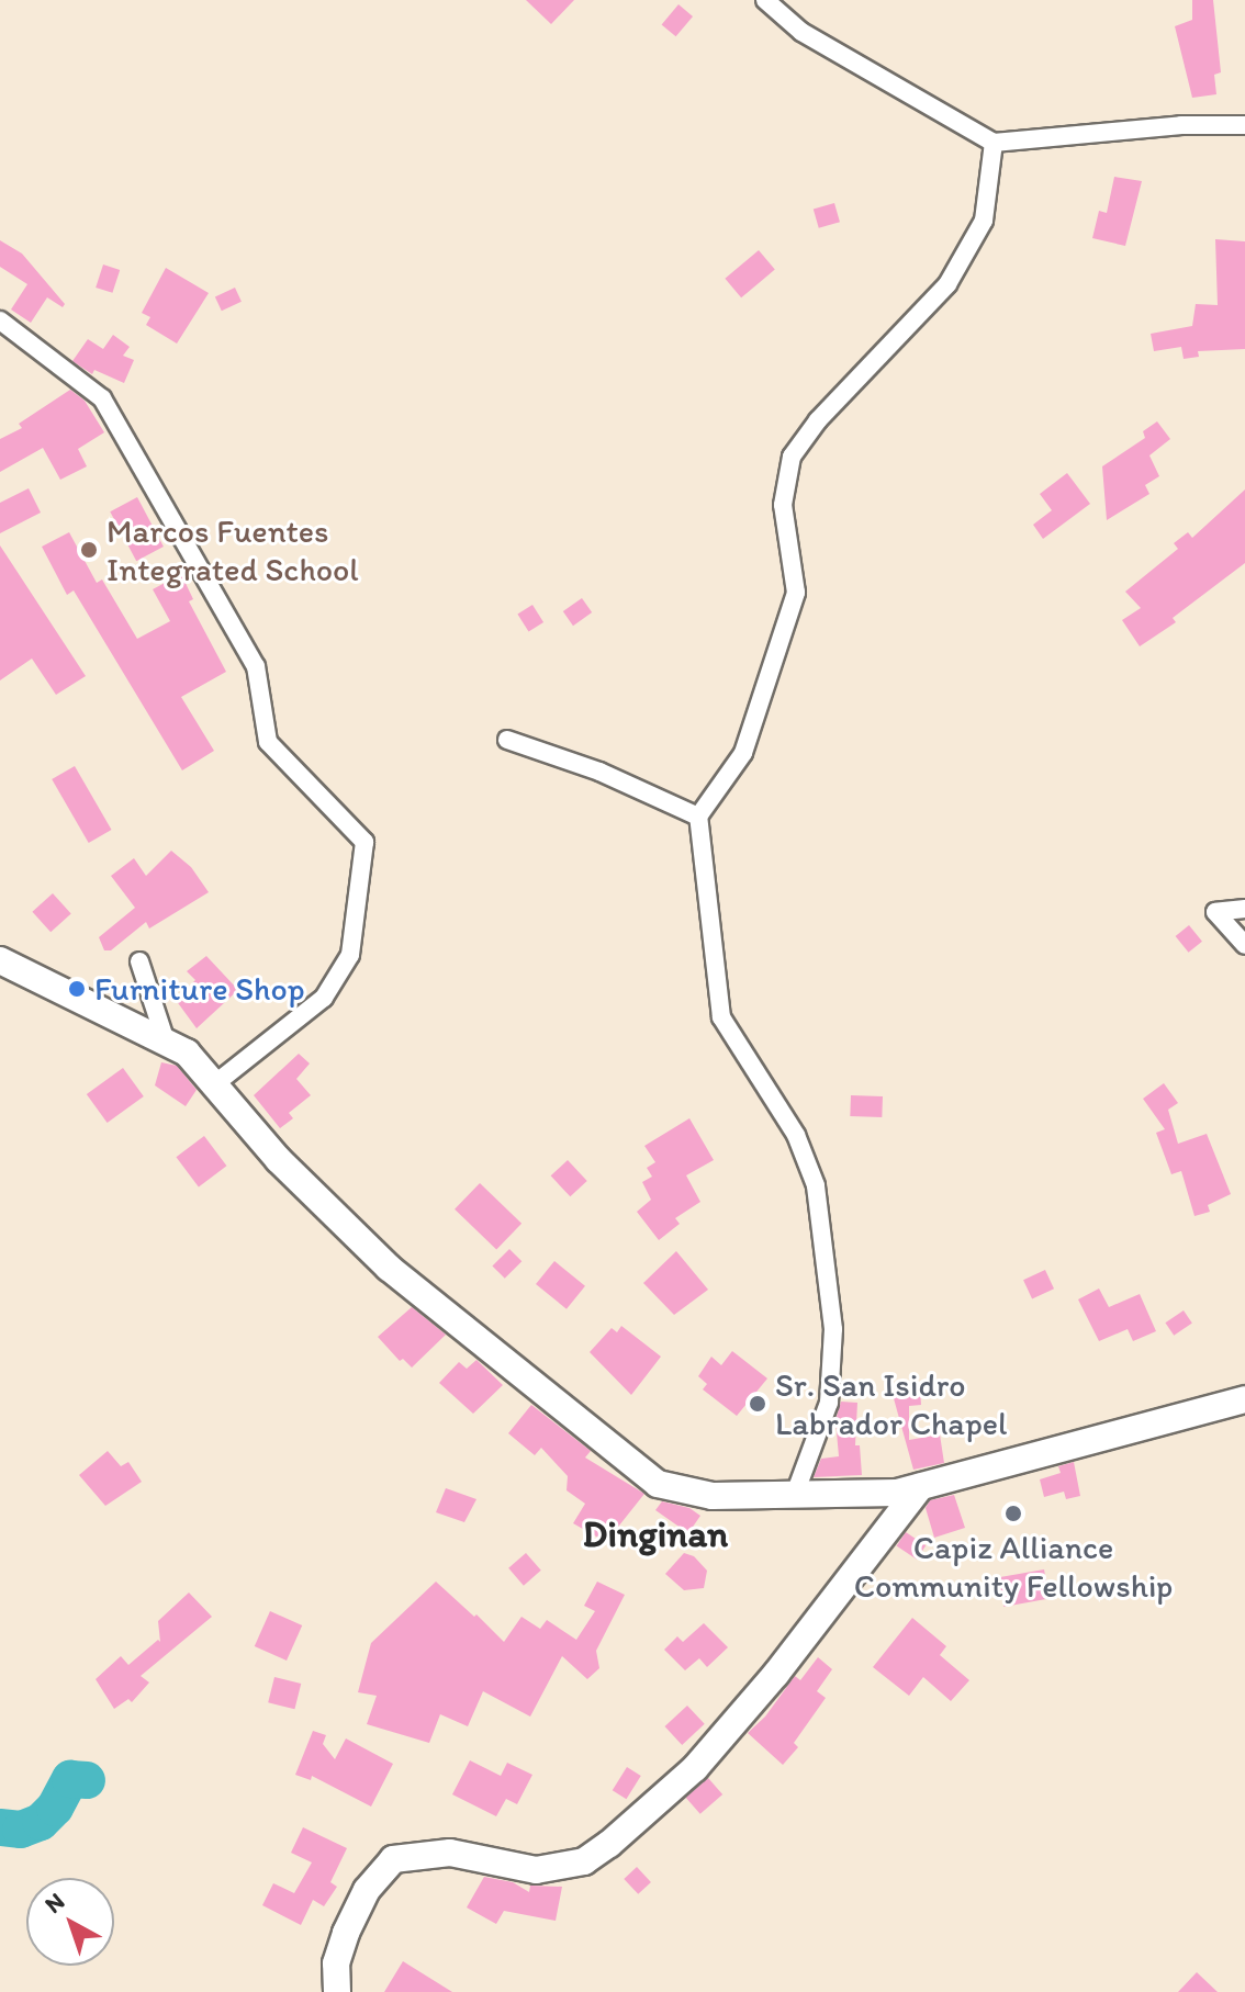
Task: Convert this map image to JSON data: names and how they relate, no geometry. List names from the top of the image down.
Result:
{
  "districts": ["Dinginan"],
  "places": [
    "Marcos Fuentes Integrated School",
    "Furniture Shop",
    "Sr. San Isidro Labrador Chapel",
    "Capiz Alliance Community Fellowship"
  ],
  "north": "top left"
}
